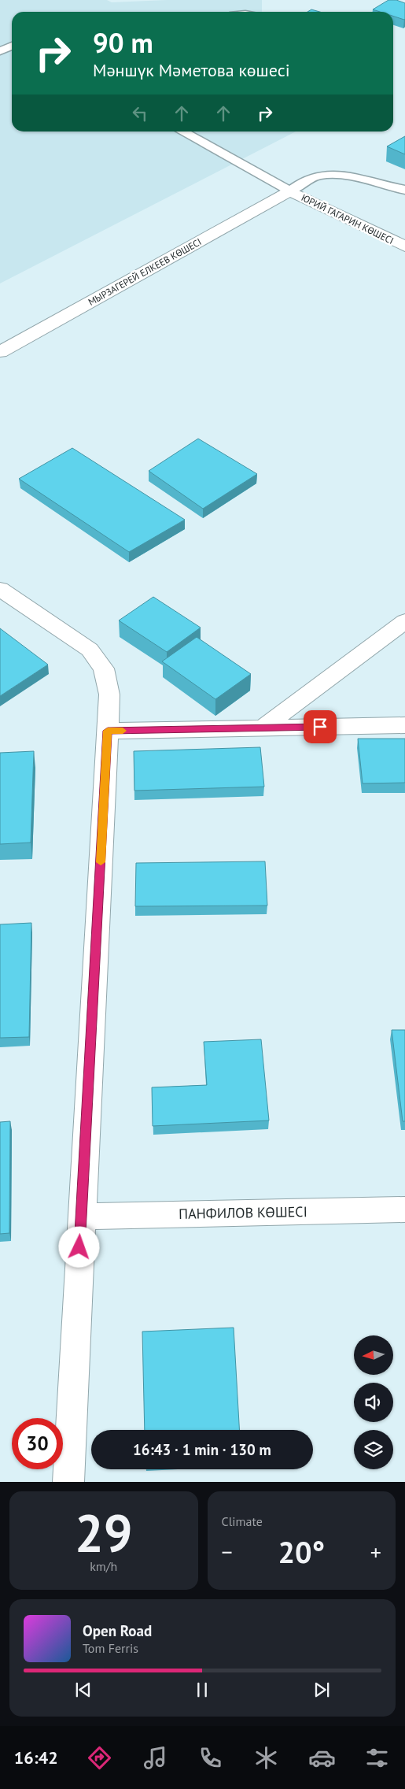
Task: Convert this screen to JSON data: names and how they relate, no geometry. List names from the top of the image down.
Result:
{
  "streets": {
    "street": ["ЮРИЙ ГАГАРИН КӨШЕСІ", "МЫРЗАГЕРЕЙ ЕЛКЕЕВ КӨШЕСІ", "ПАНФИЛОВ КӨШЕСІ"]
  },
  "crossings": [
    ["ЮРИЙ ГАГАРИН КӨШЕСІ", "МЫРЗАГЕРЕЙ ЕЛКЕЕВ КӨШЕСІ"]
  ],
  "north": "left",
  "page": {
    "turn": ["90 m", "Мәншүк Мәметова көшесі"],
    "limit": "30",
    "trip": "16:43 · 1 min · 130 m",
    "tile": [
      ["29", "km/h"],
      "Climate"
    ],
    "heat": ["−", "20°", "+"],
    "song": ["Open Road", "Tom Ferris"],
    "tabs": "16:42"
  }
}
